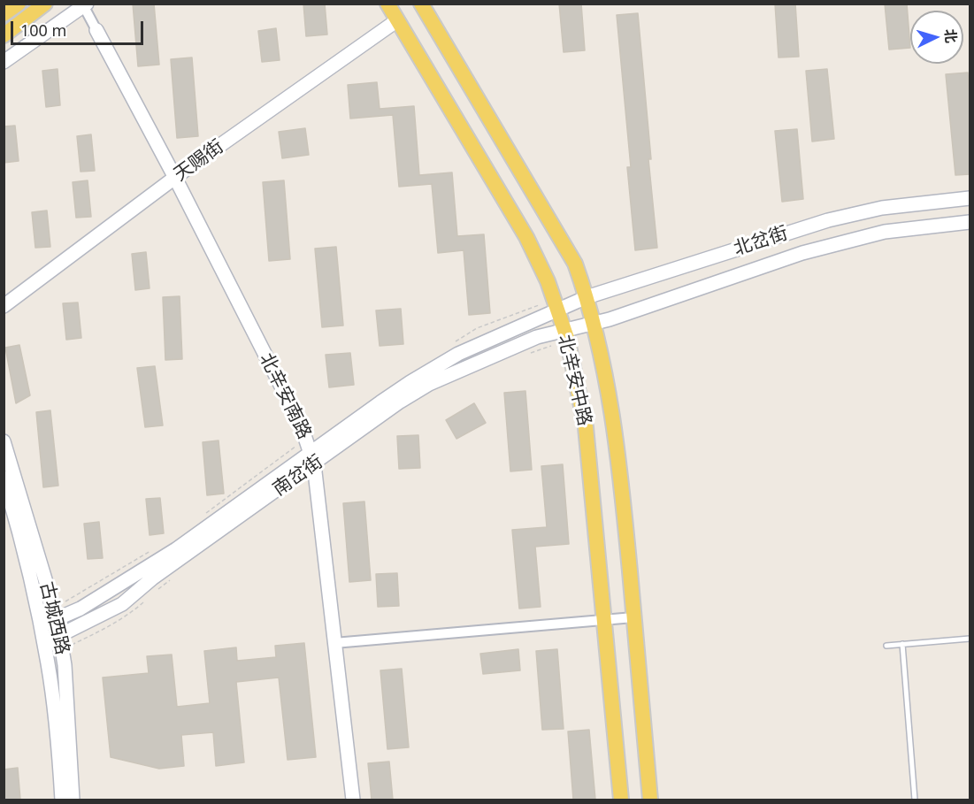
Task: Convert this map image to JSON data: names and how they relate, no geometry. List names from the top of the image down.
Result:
{
  "streets": {
    "main road": [
      "天赐街",
      "北岔街",
      "北辛安中路",
      "北辛安南路",
      "南岔街",
      "古城西路"
    ]
  },
  "crossings": [
    ["天赐街", "北辛安中路"],
    ["天赐街", "北辛安南路"],
    ["北岔街", "北辛安中路"],
    ["北岔街", "南岔街"],
    ["北辛安中路", "南岔街"],
    ["北辛安南路", "南岔街"],
    ["南岔街", "古城西路"]
  ],
  "scale_bar": "100 m",
  "north": "right"
}
